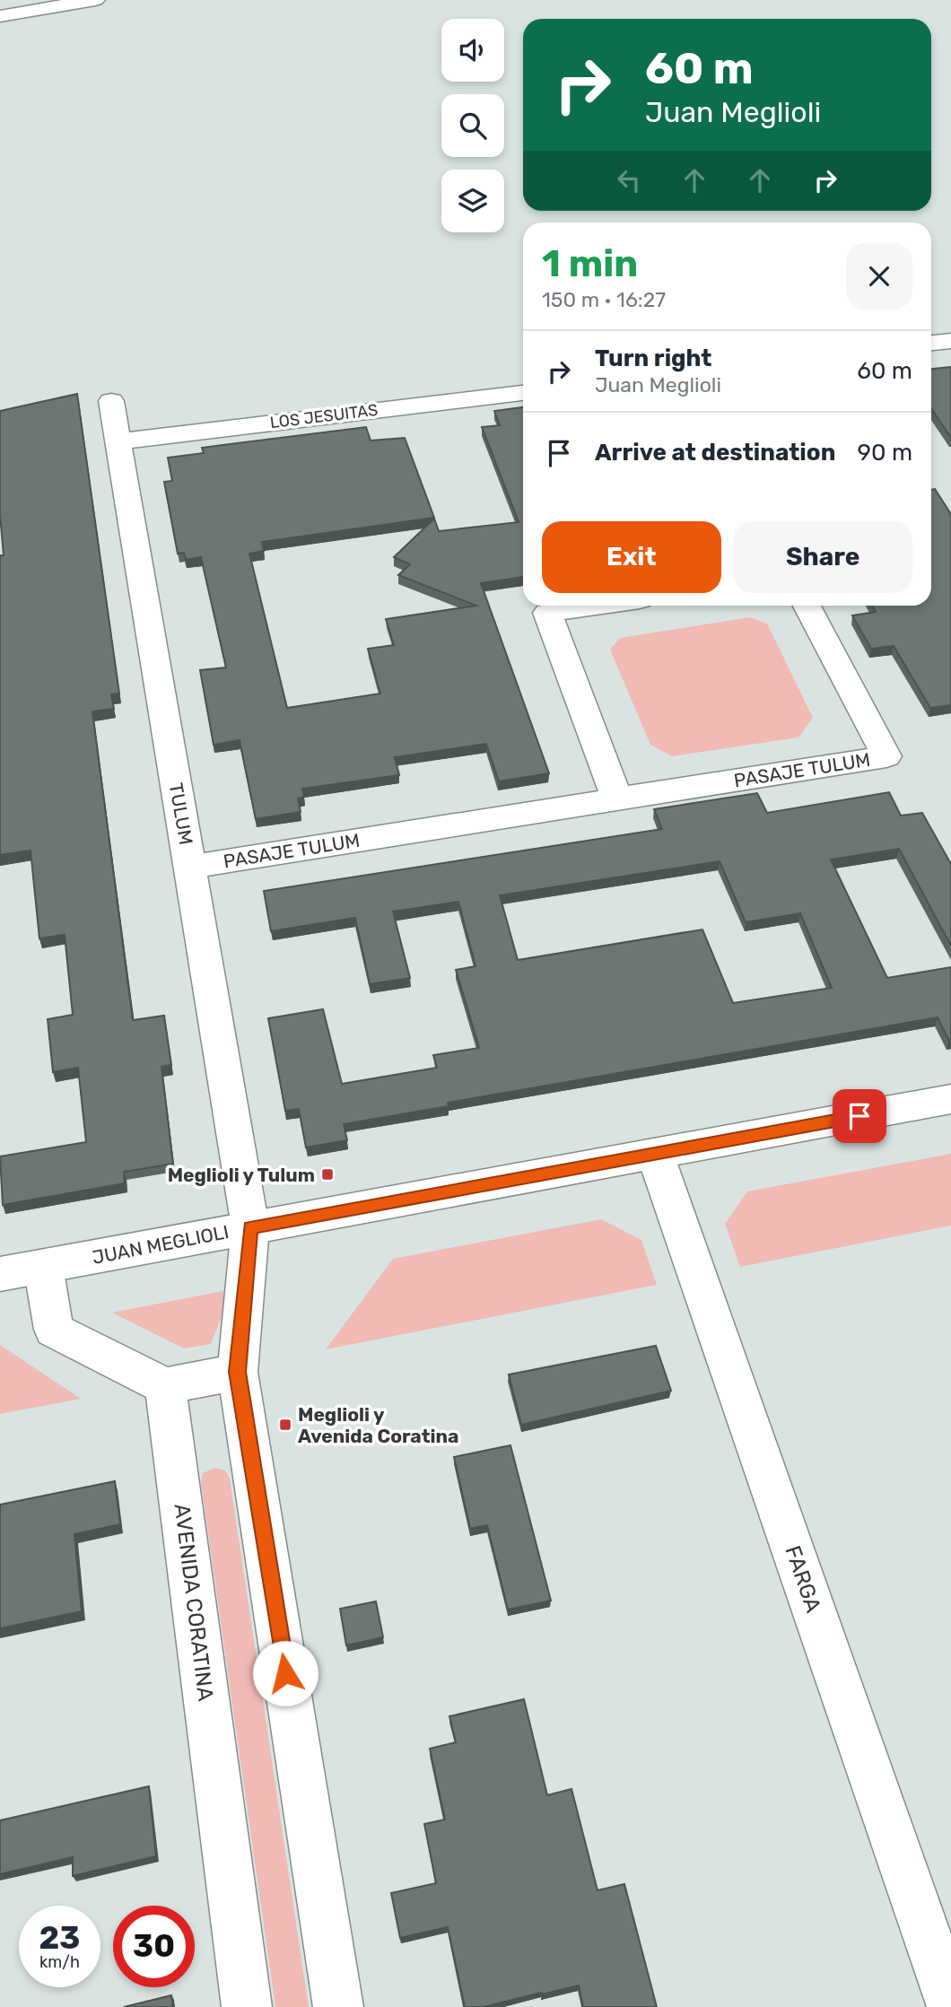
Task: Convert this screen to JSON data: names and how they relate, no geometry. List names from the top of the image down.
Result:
{
  "streets": {
    "street": [
      "LOS JESUITAS",
      "PASAJE TULUM",
      "TULUM",
      "JUAN MEGLIOLI",
      "FARGA",
      "AVENIDA CORATINA"
    ]
  },
  "crossings": [
    ["LOS JESUITAS", "TULUM"],
    ["PASAJE TULUM", "TULUM"],
    ["TULUM", "JUAN MEGLIOLI"],
    ["JUAN MEGLIOLI", "FARGA"]
  ],
  "places": {
    "transit": ["Meglioli y Tulum", "Meglioli y Avenida Coratina"]
  },
  "page": {
    "turn": ["60 m", "Juan Meglioli"],
    "heading": ["1 min", "150 m · 16:27"],
    "list": [
      {
        "name": "Turn right",
        "note": "Juan Meglioli",
        "value": "60 m"
      },
      {
        "name": "Arrive at destination",
        "value": "90 m"
      }
    ],
    "buttons": ["Exit", "Share"],
    "speed": "23 km/h",
    "limit": "30"
  }
}
